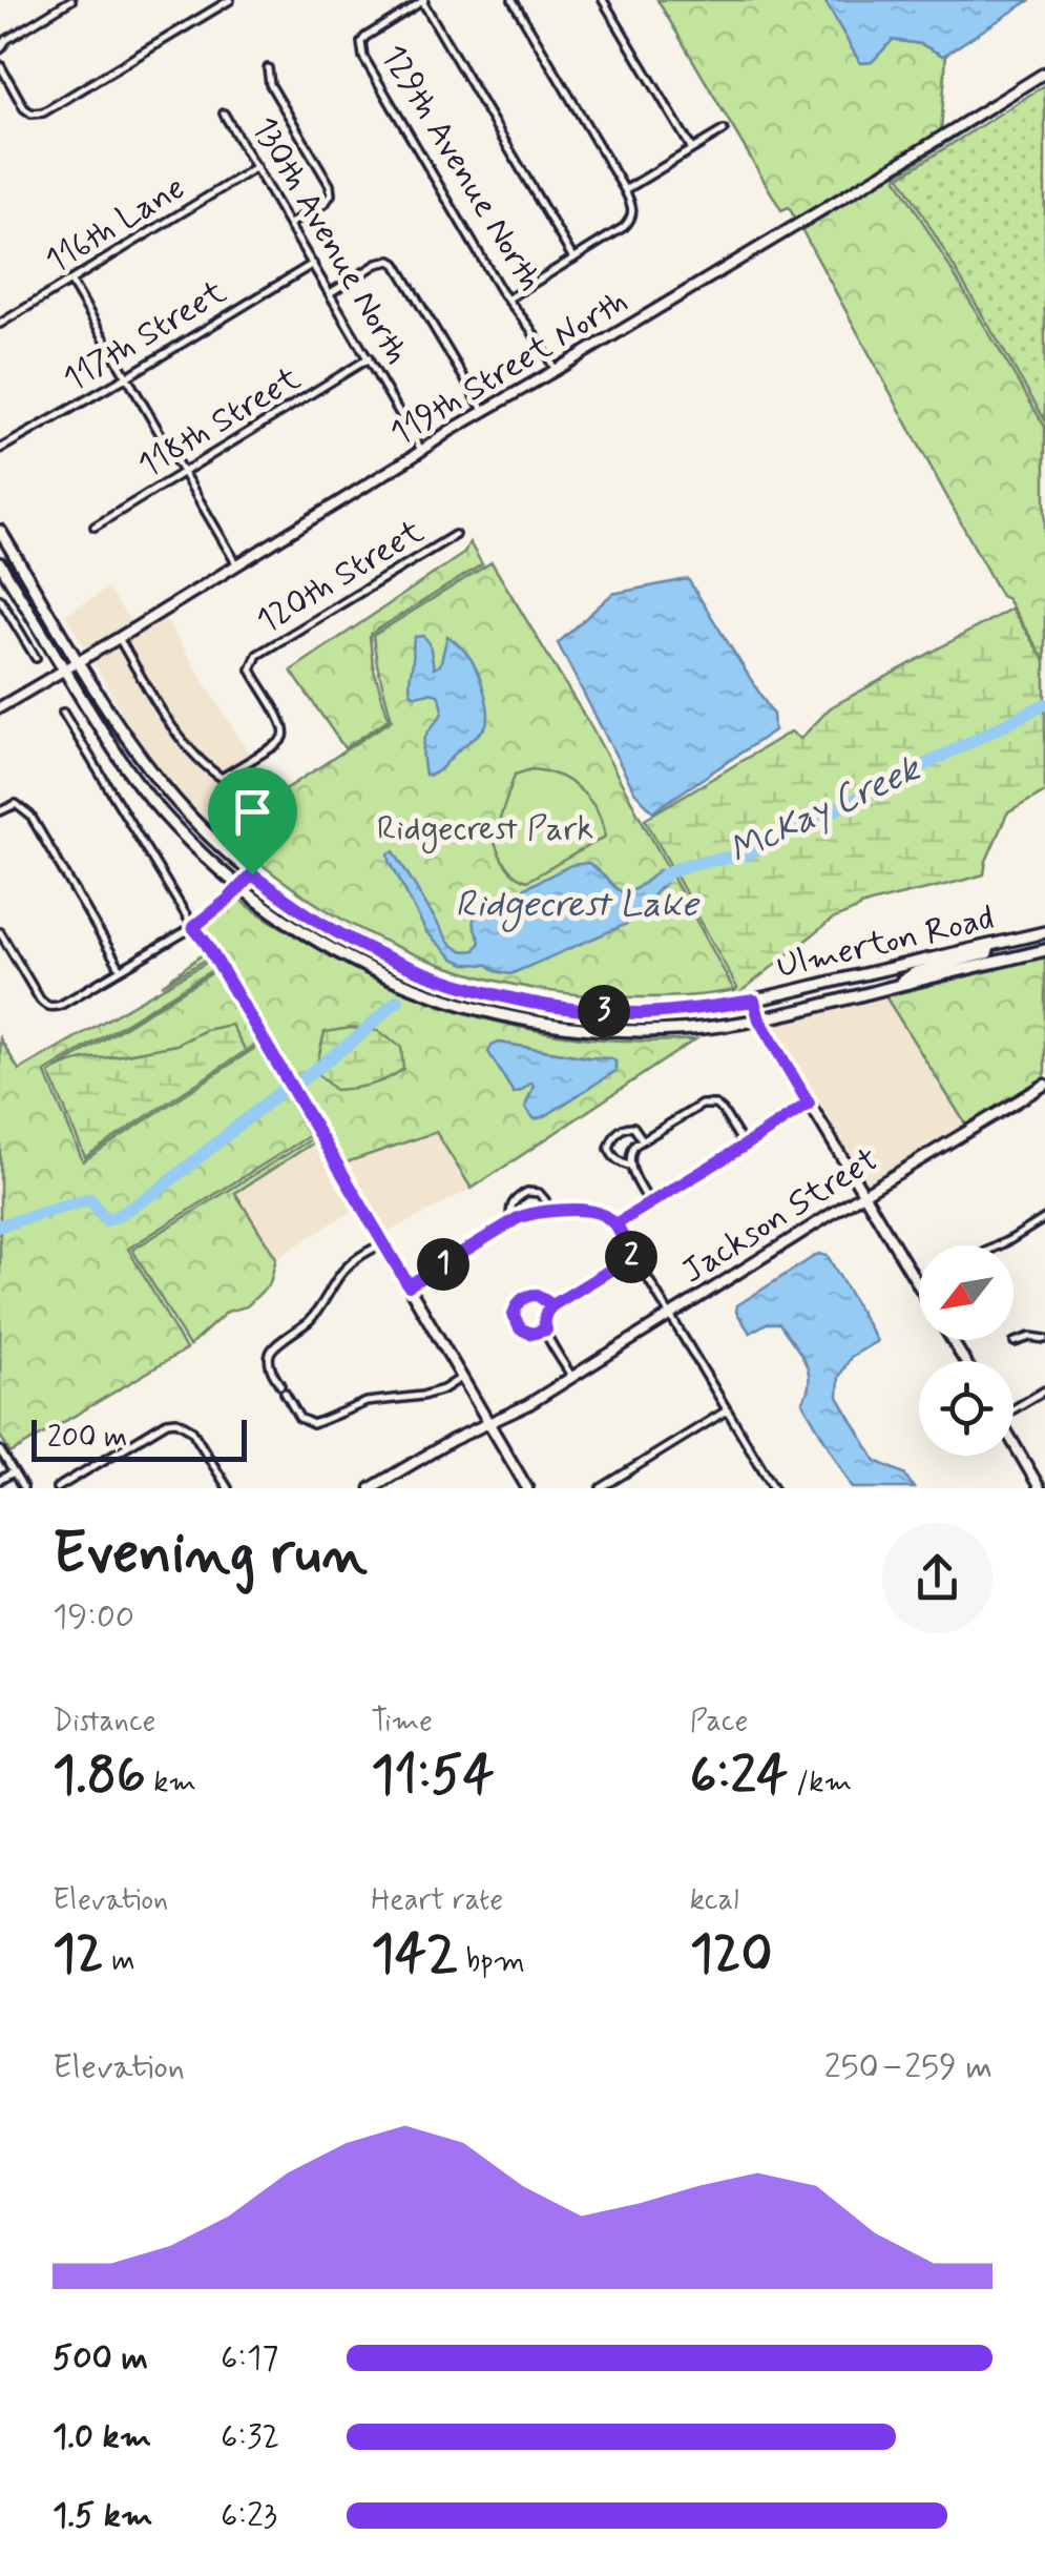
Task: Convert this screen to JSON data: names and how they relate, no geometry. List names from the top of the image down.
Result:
{
  "streets": {
    "main road": ["Ulmerton Road"],
    "street": [
      "129th Avenue North",
      "116th Lane",
      "130th Avenue North",
      "117th Street",
      "119th Street North",
      "118th Street",
      "120th Street",
      "Jackson Street"
    ]
  },
  "crossings": [
    ["129th Avenue North", "119th Street North"],
    ["116th Lane", "130th Avenue North"],
    ["130th Avenue North", "117th Street"],
    ["130th Avenue North", "119th Street North"],
    ["130th Avenue North", "118th Street"],
    ["119th Street North", "120th Street"],
    ["119th Street North", "Ulmerton Road"]
  ],
  "water": ["McKay Creek", "Ridgecrest Lake"],
  "parks": ["Ridgecrest Park"],
  "scale_bar": "200 m",
  "north": "bottom left",
  "page": {
    "pins": ["3", "2", "1"],
    "scale": "200 m",
    "heading": ["Evening run", "19:00"],
    "stats": [
      ["Distance", "1.86 km"],
      ["Time", "11:54"],
      ["Pace", "6:24 /km"],
      ["Elevation", "12 m"],
      ["Heart rate", "142 bpm"],
      ["kcal", "120"]
    ],
    "chart": ["Elevation", "250–259 m"],
    "list": [
      {
        "name": "500 m",
        "note": "6:17"
      },
      {
        "name": "1.0 km",
        "note": "6:32"
      },
      {
        "name": "1.5 km",
        "note": "6:23"
      }
    ]
  }
}
